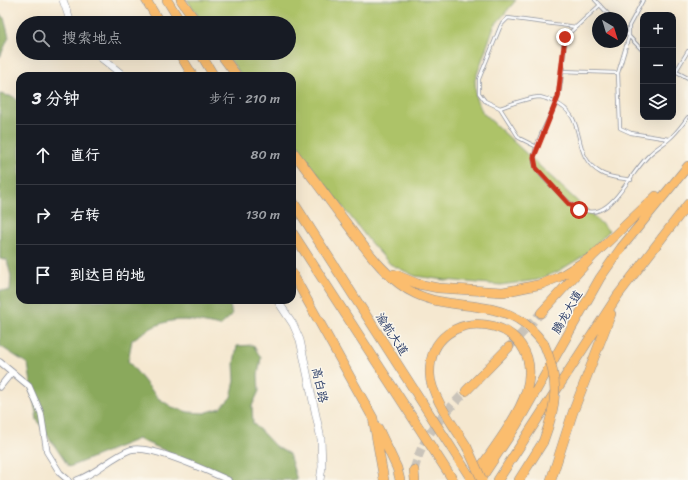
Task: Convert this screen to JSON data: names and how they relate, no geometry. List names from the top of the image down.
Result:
{
  "streets": {
    "highway": ["腾龙大道", "渝航大道"],
    "street": ["高白路"]
  },
  "north": "bottom right",
  "page": {
    "map_buttons": ["+", "−"],
    "search": "搜索地点",
    "heading": ["3 分钟", "步行 · 210 m"],
    "list": [
      ["直行", "80 m"],
      ["右转", "130 m"],
      "到达目的地"
    ]
  }
}
